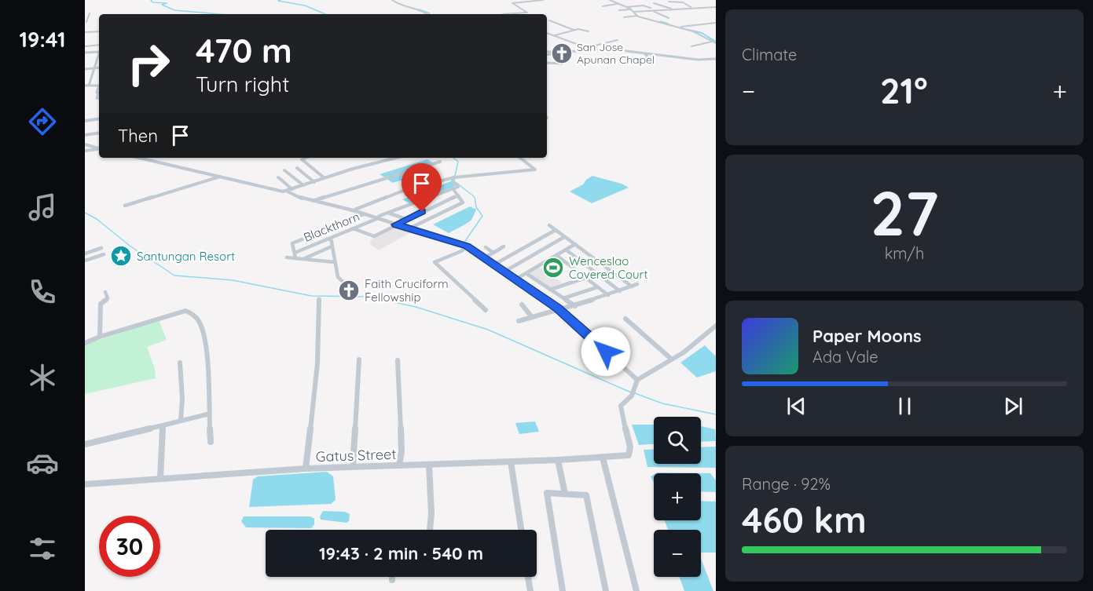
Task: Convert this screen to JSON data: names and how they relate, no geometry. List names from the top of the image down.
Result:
{
  "streets": {
    "street": ["Blackthorn", "Gatus Street"]
  },
  "places": {
    "church": ["San Jose Apunan Chapel", "Faith Cruciform Fellowship"],
    "place": ["Santungan Resort"],
    "sports": ["Wenceslao Covered Court"]
  },
  "page": {
    "tabs": "19:41",
    "tile": [
      "Climate",
      ["27", "km/h"],
      ["Range · 92%", "460 km"]
    ],
    "turn": ["470 m", "Turn right"],
    "heat": ["−", "21°", "+"],
    "then": "Then",
    "song": ["Paper Moons", "Ada Vale"],
    "map_buttons": ["+", "−"],
    "limit": "30",
    "trip": "19:43 · 2 min · 540 m"
  }
}
